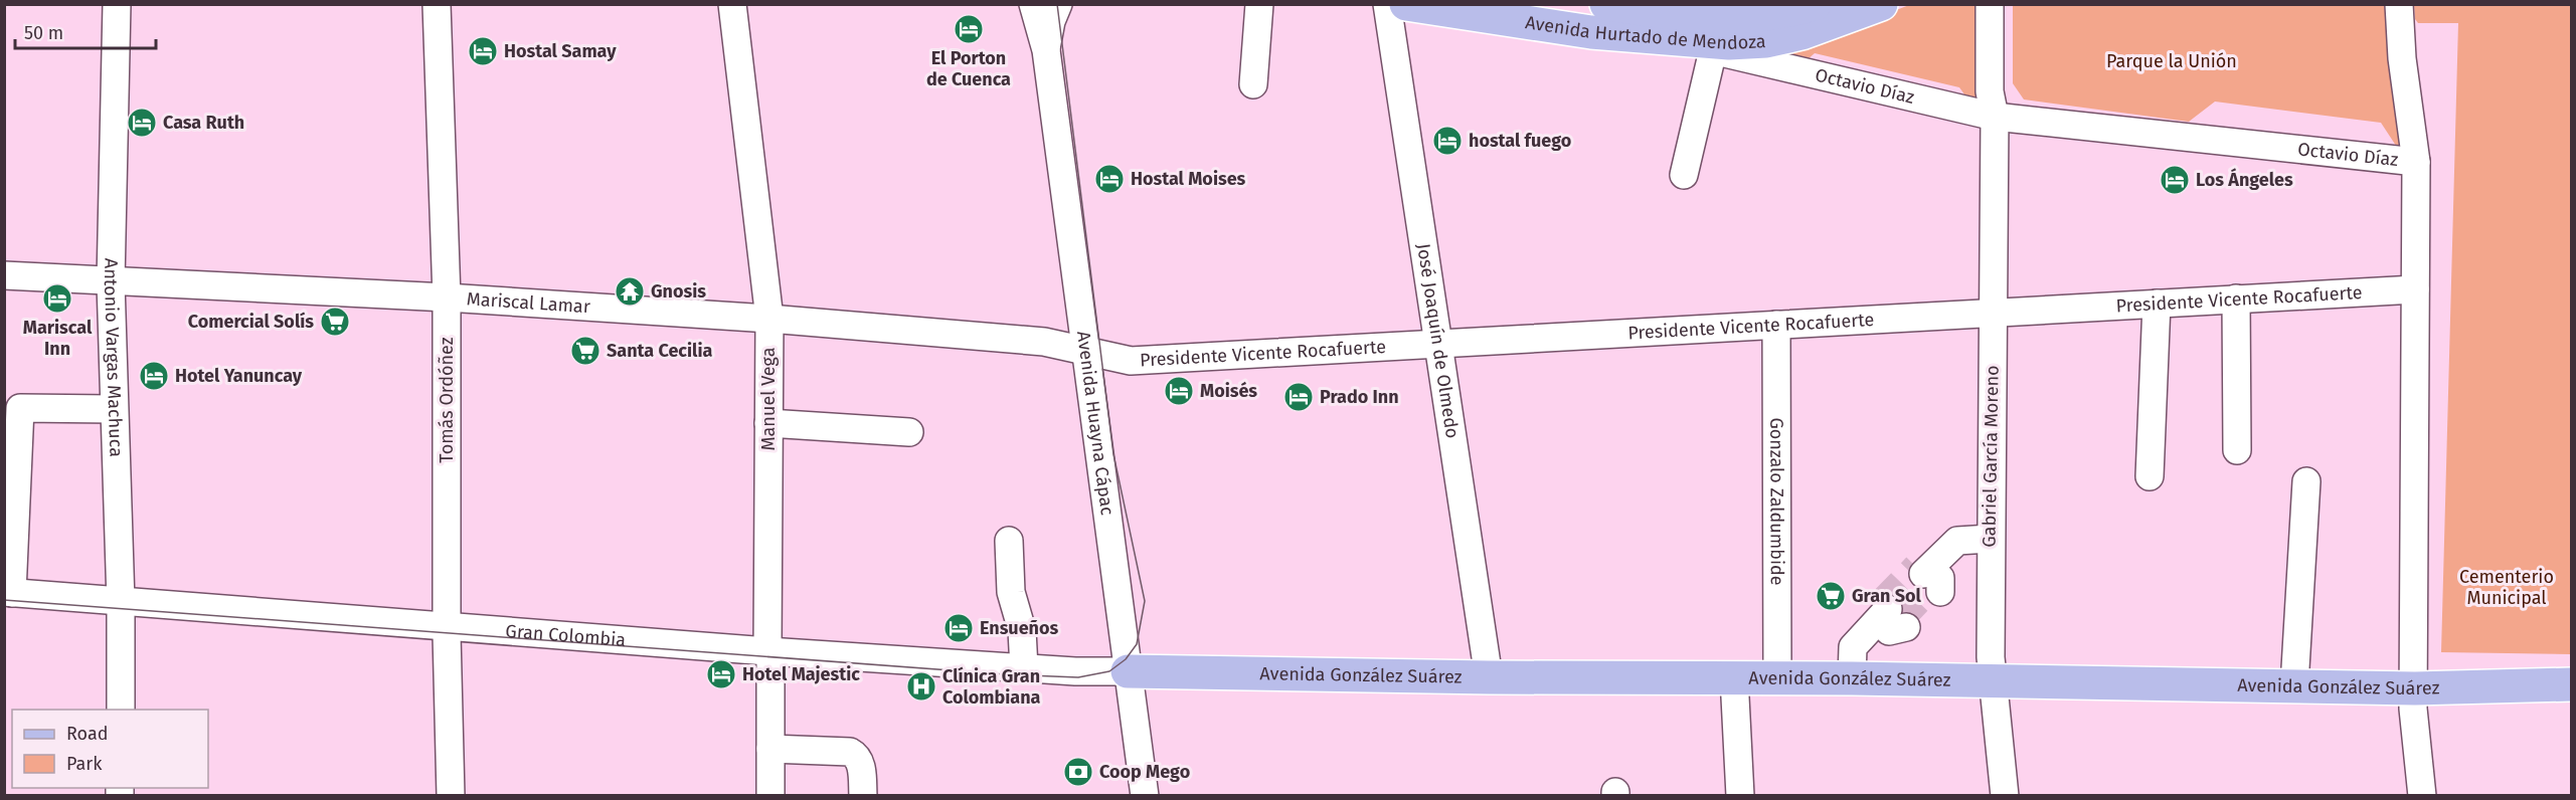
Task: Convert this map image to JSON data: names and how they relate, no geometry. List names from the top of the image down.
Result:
{
  "streets": {
    "main road": ["Avenida Hurtado de Mendoza", "Avenida González Suárez"],
    "street": [
      "Octavio Díaz",
      "Presidente Vicente Rocafuerte",
      "Mariscal Lamar",
      "José Joaquín de Olmedo",
      "Antonio Vargas Machuca",
      "Manuel Vega",
      "Tomás Ordóñez",
      "Avenida Huayna Cápac",
      "Gabriel García Moreno",
      "Gonzalo Zaldumbide",
      "Gran Colombia"
    ]
  },
  "crossings": [
    ["Avenida Hurtado de Mendoza", "Octavio Díaz"],
    ["Octavio Díaz", "Presidente Vicente Rocafuerte"],
    ["Octavio Díaz", "Gabriel García Moreno"],
    ["Octavio Díaz", "Avenida González Suárez"],
    ["Presidente Vicente Rocafuerte", "Mariscal Lamar"],
    ["Presidente Vicente Rocafuerte", "José Joaquín de Olmedo"],
    ["Presidente Vicente Rocafuerte", "Avenida Huayna Cápac"],
    ["Presidente Vicente Rocafuerte", "Gabriel García Moreno"],
    ["Presidente Vicente Rocafuerte", "Gonzalo Zaldumbide"],
    ["Mariscal Lamar", "Antonio Vargas Machuca"],
    ["Mariscal Lamar", "Manuel Vega"],
    ["Mariscal Lamar", "Tomás Ordóñez"],
    ["Mariscal Lamar", "Avenida Huayna Cápac"],
    ["José Joaquín de Olmedo", "Avenida González Suárez"],
    ["Antonio Vargas Machuca", "Gran Colombia"],
    ["Manuel Vega", "Gran Colombia"],
    ["Tomás Ordóñez", "Gran Colombia"],
    ["Avenida Huayna Cápac", "Gran Colombia"],
    ["Avenida Huayna Cápac", "Avenida González Suárez"],
    ["Gabriel García Moreno", "Avenida González Suárez"],
    ["Gonzalo Zaldumbide", "Avenida González Suárez"],
    ["Gran Colombia", "Avenida González Suárez"]
  ],
  "parks": ["Parque la Unión", "Cementerio Municipal"],
  "places": {
    "hotel": [
      "El Porton de Cuenca",
      "Hostal Samay",
      "Casa Ruth",
      "hostal fuego",
      "Hostal Moises",
      "Los Ángeles",
      "Mariscal Inn",
      "Hotel Yanuncay",
      "Moisés",
      "Prado Inn",
      "Ensueños",
      "Hotel Majestic"
    ],
    "temple": ["Gnosis"],
    "supermarket": ["Comercial Solís", "Santa Cecilia", "Gran Sol"],
    "hospital": ["Clínica Gran Colombiana"],
    "bank": ["Coop Mego"]
  },
  "legend": ["Road", "Park"],
  "scale_bar": "50 m"
}
